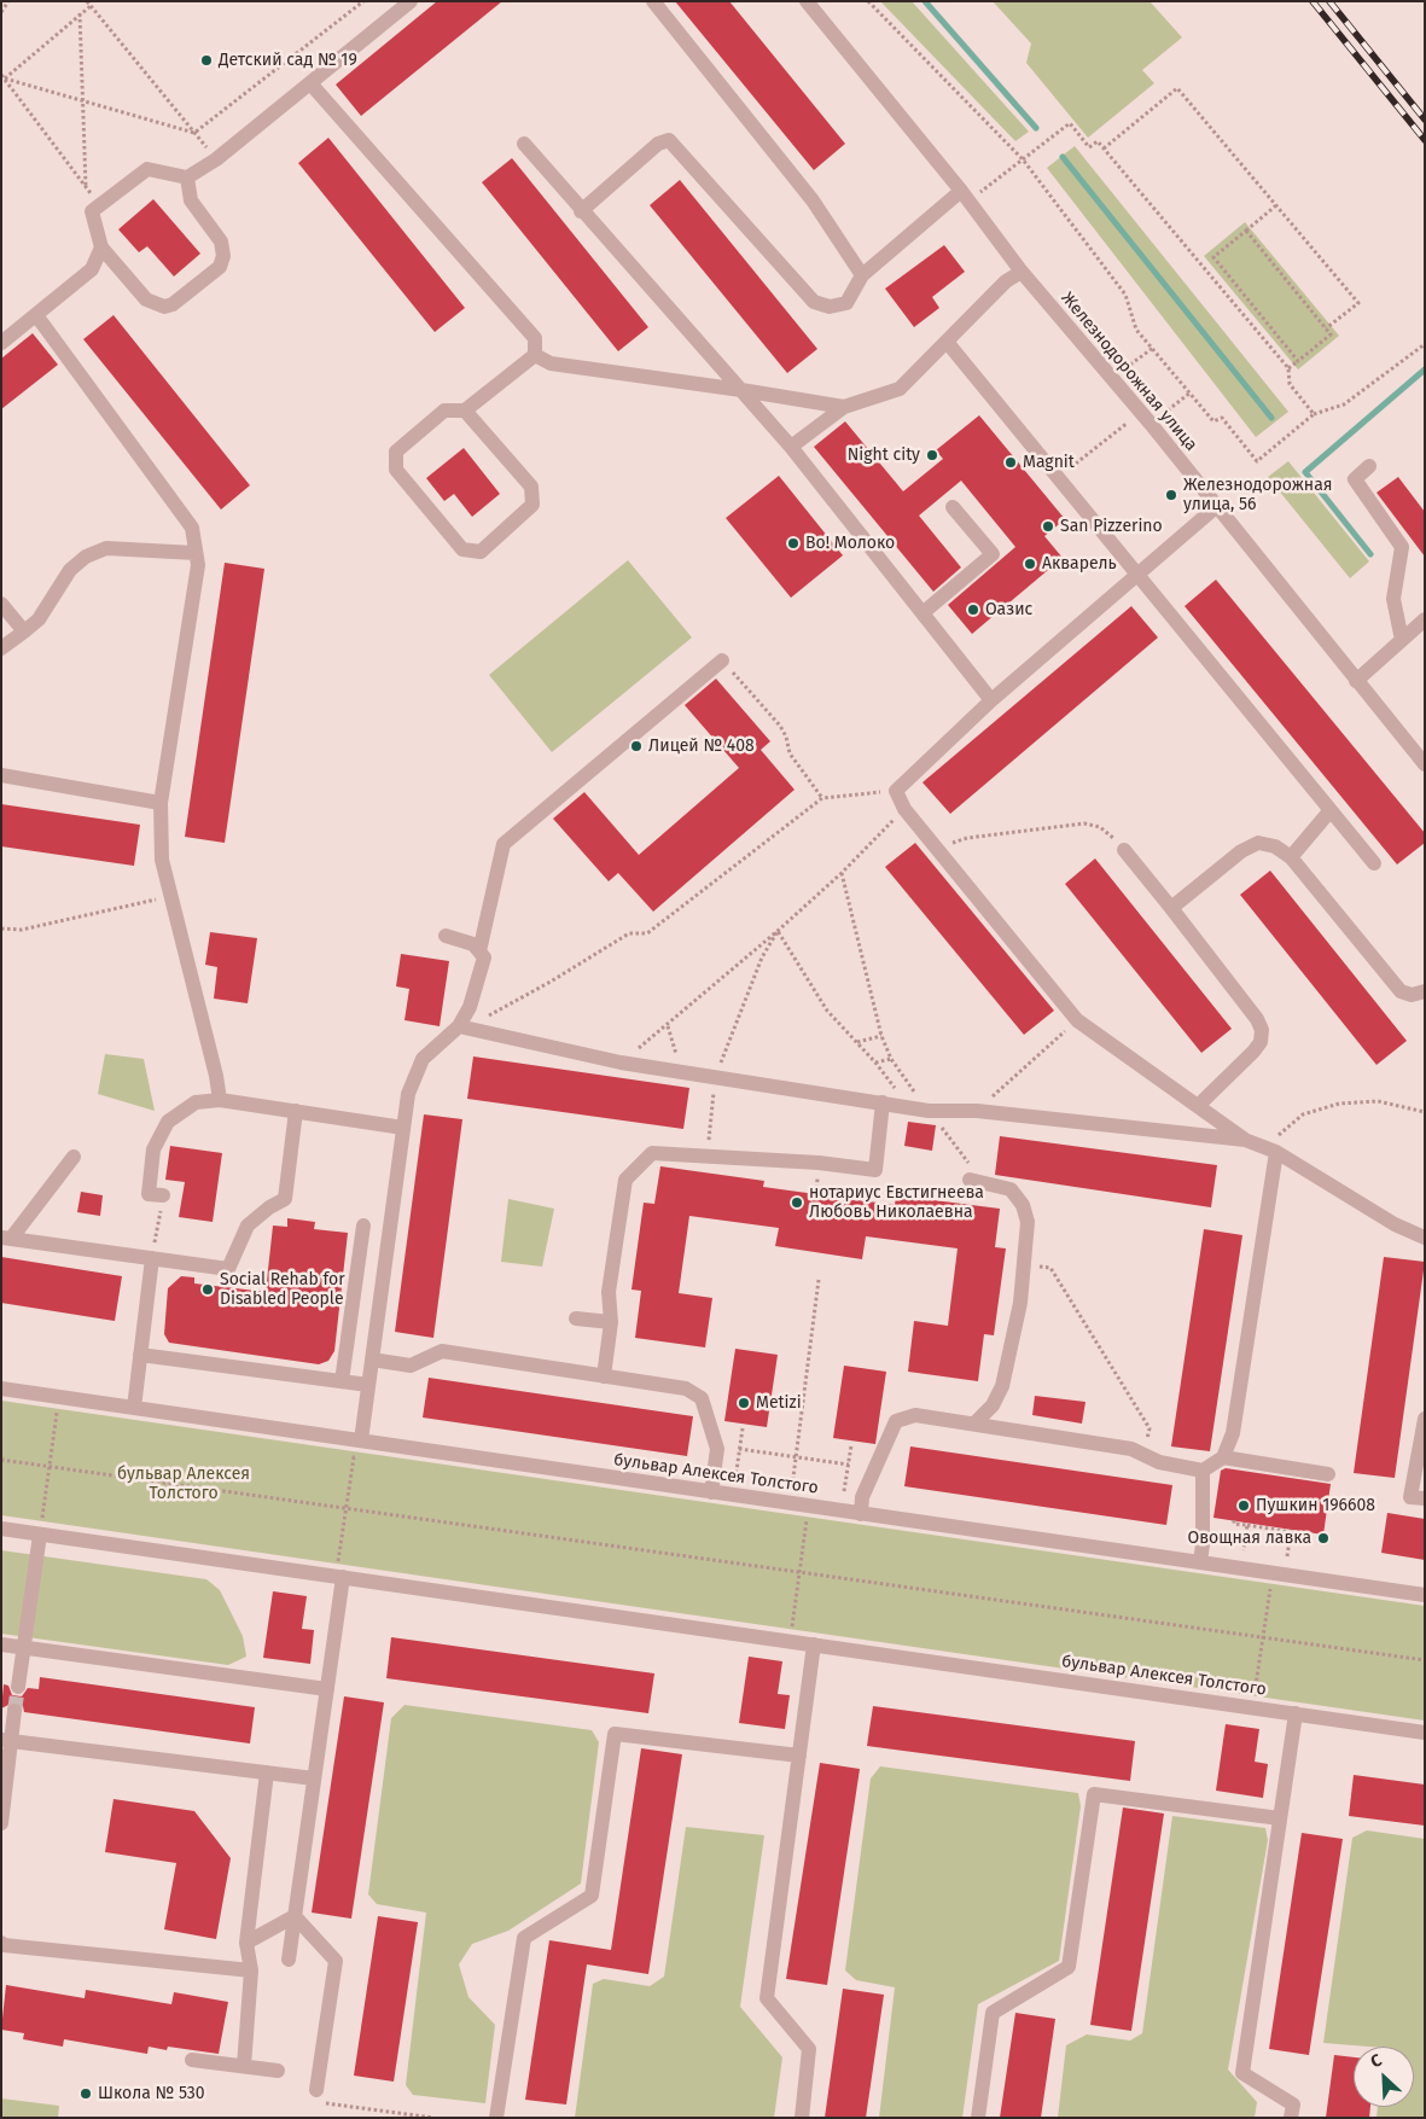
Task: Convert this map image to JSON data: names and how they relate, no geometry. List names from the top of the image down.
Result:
{
  "streets": {
    "street": ["Железнодорожная улица", "бульвар Алексея Толстого"]
  },
  "parks": ["бульвар Алексея Толстого"],
  "places": [
    "Детский сад № 19",
    "Night city",
    "Magnit",
    "Железнодорожная улица, 56",
    "San Pizzerino",
    "Во! Молоко",
    "Акварель",
    "Оазис",
    "Лицей № 408",
    "нотариус Евстигнеева Любовь Николаевна",
    "Social Rehab for Disabled People",
    "Metizi",
    "Пушкин 196608",
    "Овощная лавка",
    "Школа № 530"
  ],
  "north": "top left"
}
